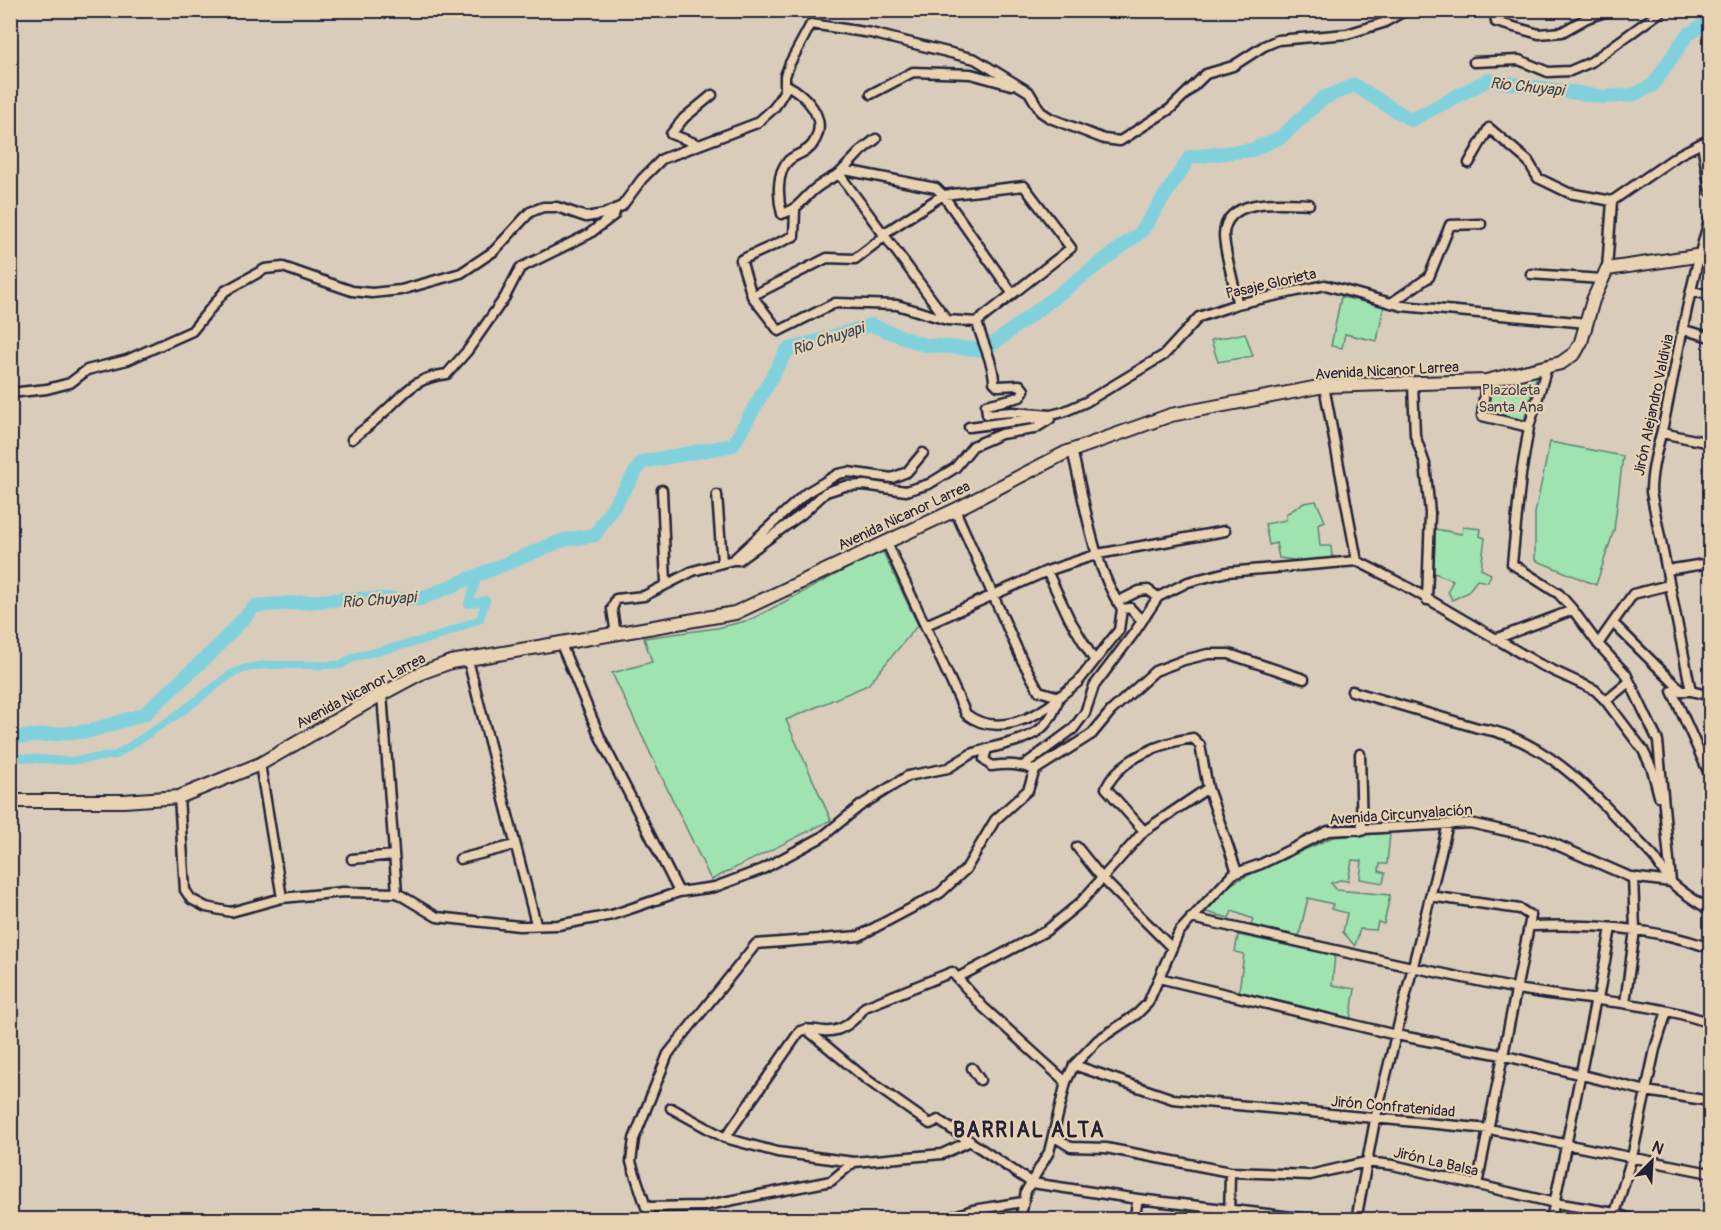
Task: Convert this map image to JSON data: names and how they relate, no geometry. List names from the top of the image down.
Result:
{
  "streets": {
    "main road": ["Avenida Nicanor Larrea"],
    "street": [
      "Pasaje Glorieta",
      "Jirón Alejandro Valdivia",
      "Avenida Circunvalación",
      "Jirón Confratenidad",
      "Jirón La Balsa"
    ]
  },
  "crossings": [
    ["Pasaje Glorieta", "Avenida Nicanor Larrea"],
    ["Avenida Circunvalación", "Jirón Confratenidad"],
    ["Avenida Circunvalación", "Jirón La Balsa"]
  ],
  "districts": ["BARRIAL ALTA"],
  "water": ["Rio Chuyapi"],
  "parks": ["Plazoleta Santa Ana"],
  "north": "top right"
}
